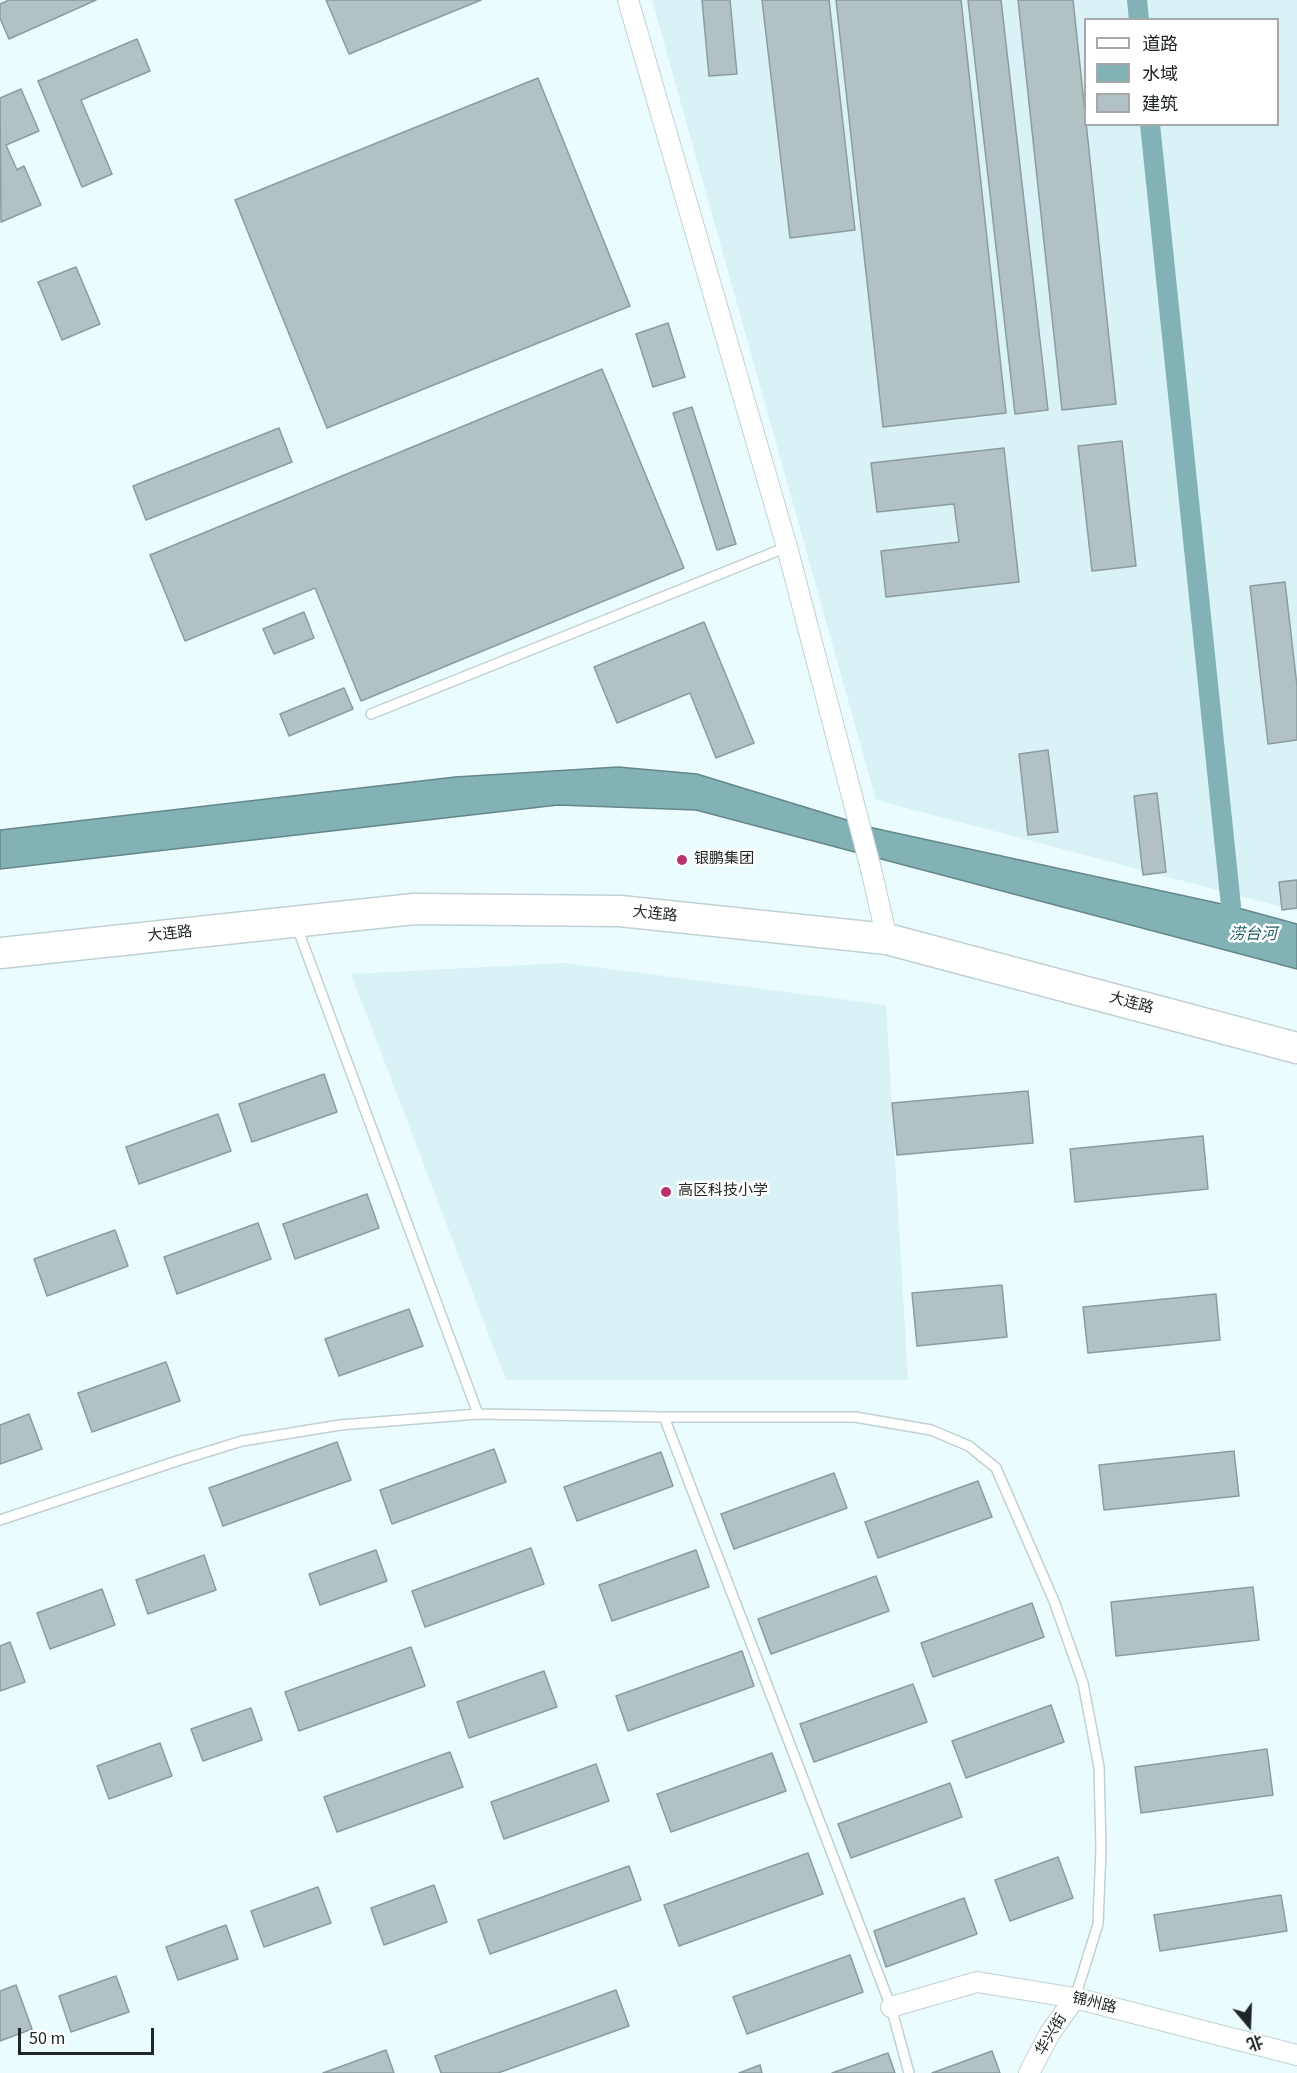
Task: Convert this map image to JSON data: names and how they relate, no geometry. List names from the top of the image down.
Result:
{
  "streets": {
    "main road": ["大连路"],
    "street": ["锦州路", "华兴街"]
  },
  "crossings": [
    ["锦州路", "华兴街"]
  ],
  "water": ["涝台河"],
  "places": ["银鹏集团", "高区科技小学"],
  "legend": ["道路", "水域", "建筑"],
  "scale_bar": "50 m",
  "north": "bottom"
}
